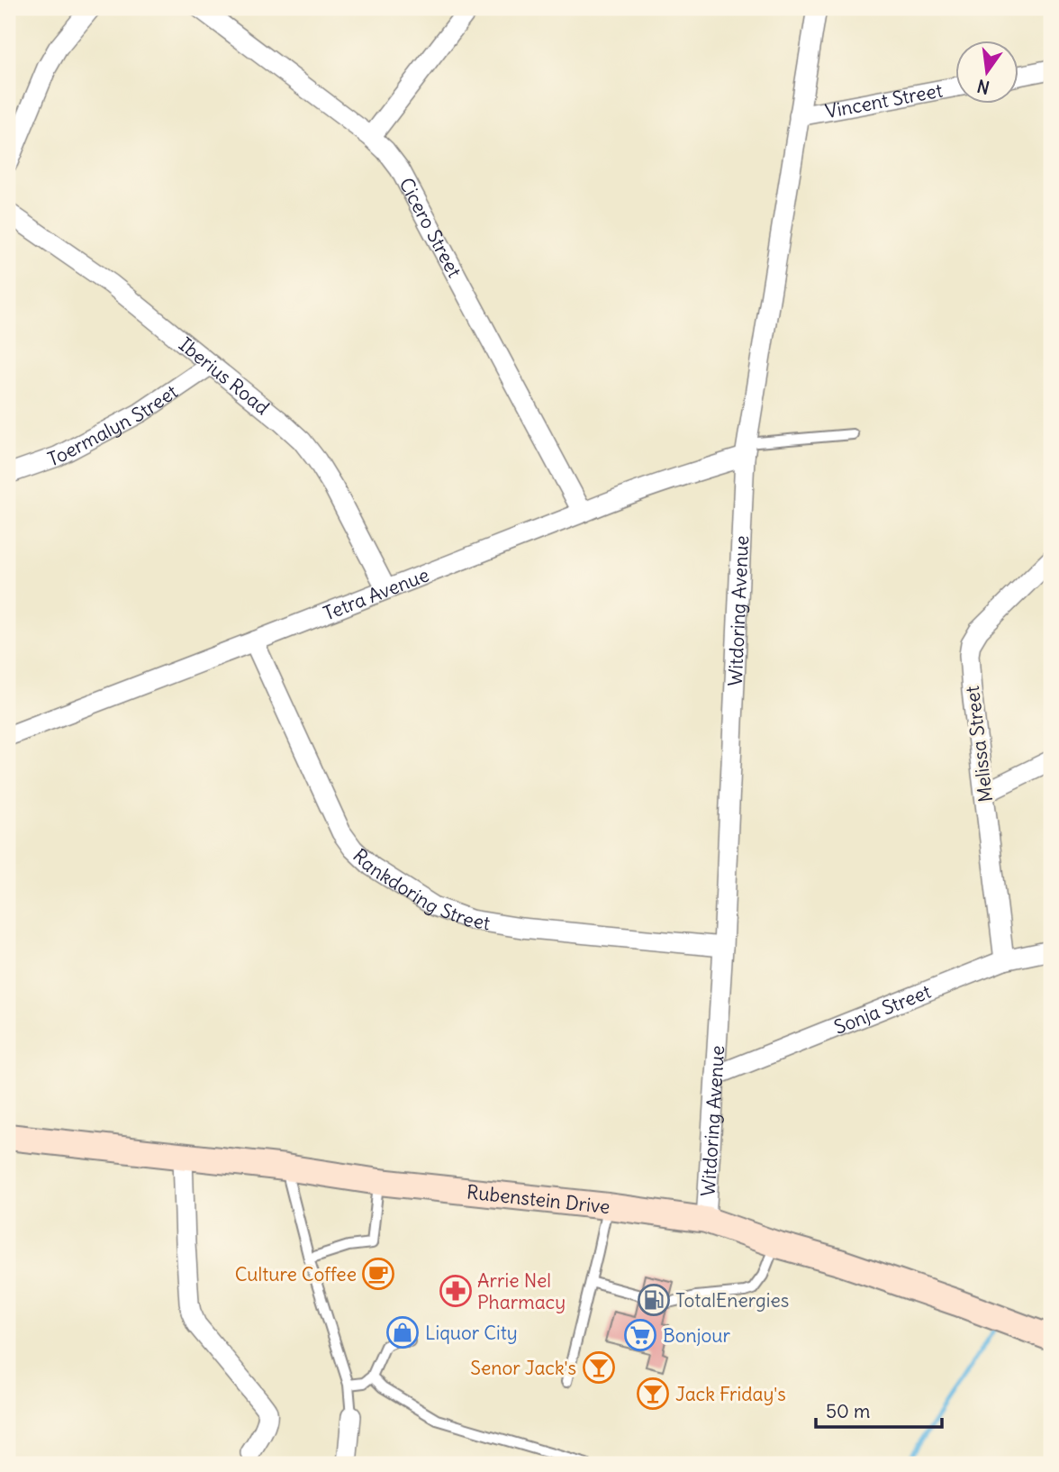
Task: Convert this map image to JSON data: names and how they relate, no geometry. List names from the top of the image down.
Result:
{
  "streets": {
    "street": [
      "Vincent Street",
      "Cicero Street",
      "Iberius Road",
      "Toermalyn Street",
      "Tetra Avenue",
      "Witdoring Avenue",
      "Melissa Street",
      "Rankdoring Street",
      "Sonja Street",
      "Rubenstein Drive"
    ]
  },
  "crossings": [
    ["Vincent Street", "Witdoring Avenue"],
    ["Cicero Street", "Tetra Avenue"],
    ["Iberius Road", "Toermalyn Street"],
    ["Iberius Road", "Tetra Avenue"],
    ["Tetra Avenue", "Witdoring Avenue"],
    ["Tetra Avenue", "Rankdoring Street"],
    ["Witdoring Avenue", "Rankdoring Street"],
    ["Witdoring Avenue", "Sonja Street"],
    ["Witdoring Avenue", "Rubenstein Drive"],
    ["Melissa Street", "Sonja Street"]
  ],
  "places": {
    "cafe": ["Culture Coffee"],
    "pharmacy": ["Arrie Nel Pharmacy"],
    "fuel station": ["TotalEnergies"],
    "shop": ["Liquor City"],
    "supermarket": ["Bonjour"],
    "bar": ["Senor Jack's", "Jack Friday's"]
  },
  "scale_bar": "50 m",
  "north": "bottom"
}
